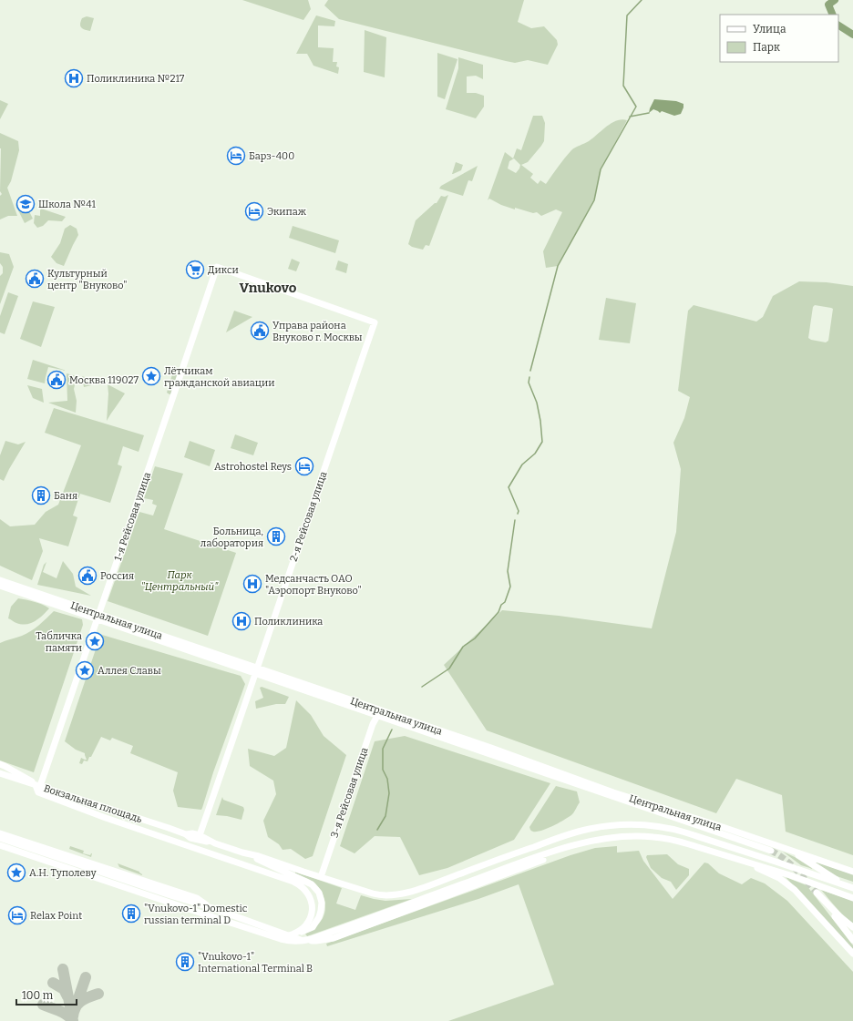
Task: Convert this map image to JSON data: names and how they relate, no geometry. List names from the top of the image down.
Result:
{
  "streets": {
    "main road": [
      "1-я Рейсовая улица",
      "2-я Рейсовая улица",
      "Центральная улица",
      "3-я Рейсовая улица",
      "Вокзальная площадь"
    ]
  },
  "crossings": [
    ["1-я Рейсовая улица", "2-я Рейсовая улица"],
    ["1-я Рейсовая улица", "Центральная улица"],
    ["1-я Рейсовая улица", "Вокзальная площадь"],
    ["2-я Рейсовая улица", "Центральная улица"],
    ["2-я Рейсовая улица", "Вокзальная площадь"],
    ["Центральная улица", "3-я Рейсовая улица"],
    ["3-я Рейсовая улица", "Вокзальная площадь"]
  ],
  "districts": ["Vnukovo"],
  "parks": ["Парк \"Центральный\""],
  "places": {
    "hospital": ["Поликлиника №217", "Медсанчасть ОАО \"Аэропорт Внуково\"", "Поликлиника"],
    "hotel": [
      "Барз-400",
      "Экипаж",
      "Astrohostel Reys",
      "Relax Point"
    ],
    "school or university": ["Школа №41"],
    "supermarket": ["Дикси"],
    "public building": [
      "Культурный центр \"Внуково\"",
      "Управа района Внуково г. Москвы",
      "Москва 119027",
      "Россия"
    ],
    "place": [
      "Лётчикам гражданской авиации",
      "Табличка памяти",
      "Аллея Славы",
      "А.Н. Туполеву"
    ],
    "building": [
      "Баня",
      "Больница, лаборатория",
      "\"Vnukovo-1\" Domestic russian terminal D",
      "\"Vnukovo-1\" International Terminal B"
    ]
  },
  "legend": ["Улица", "Парк"],
  "scale_bar": "100 m"
}
